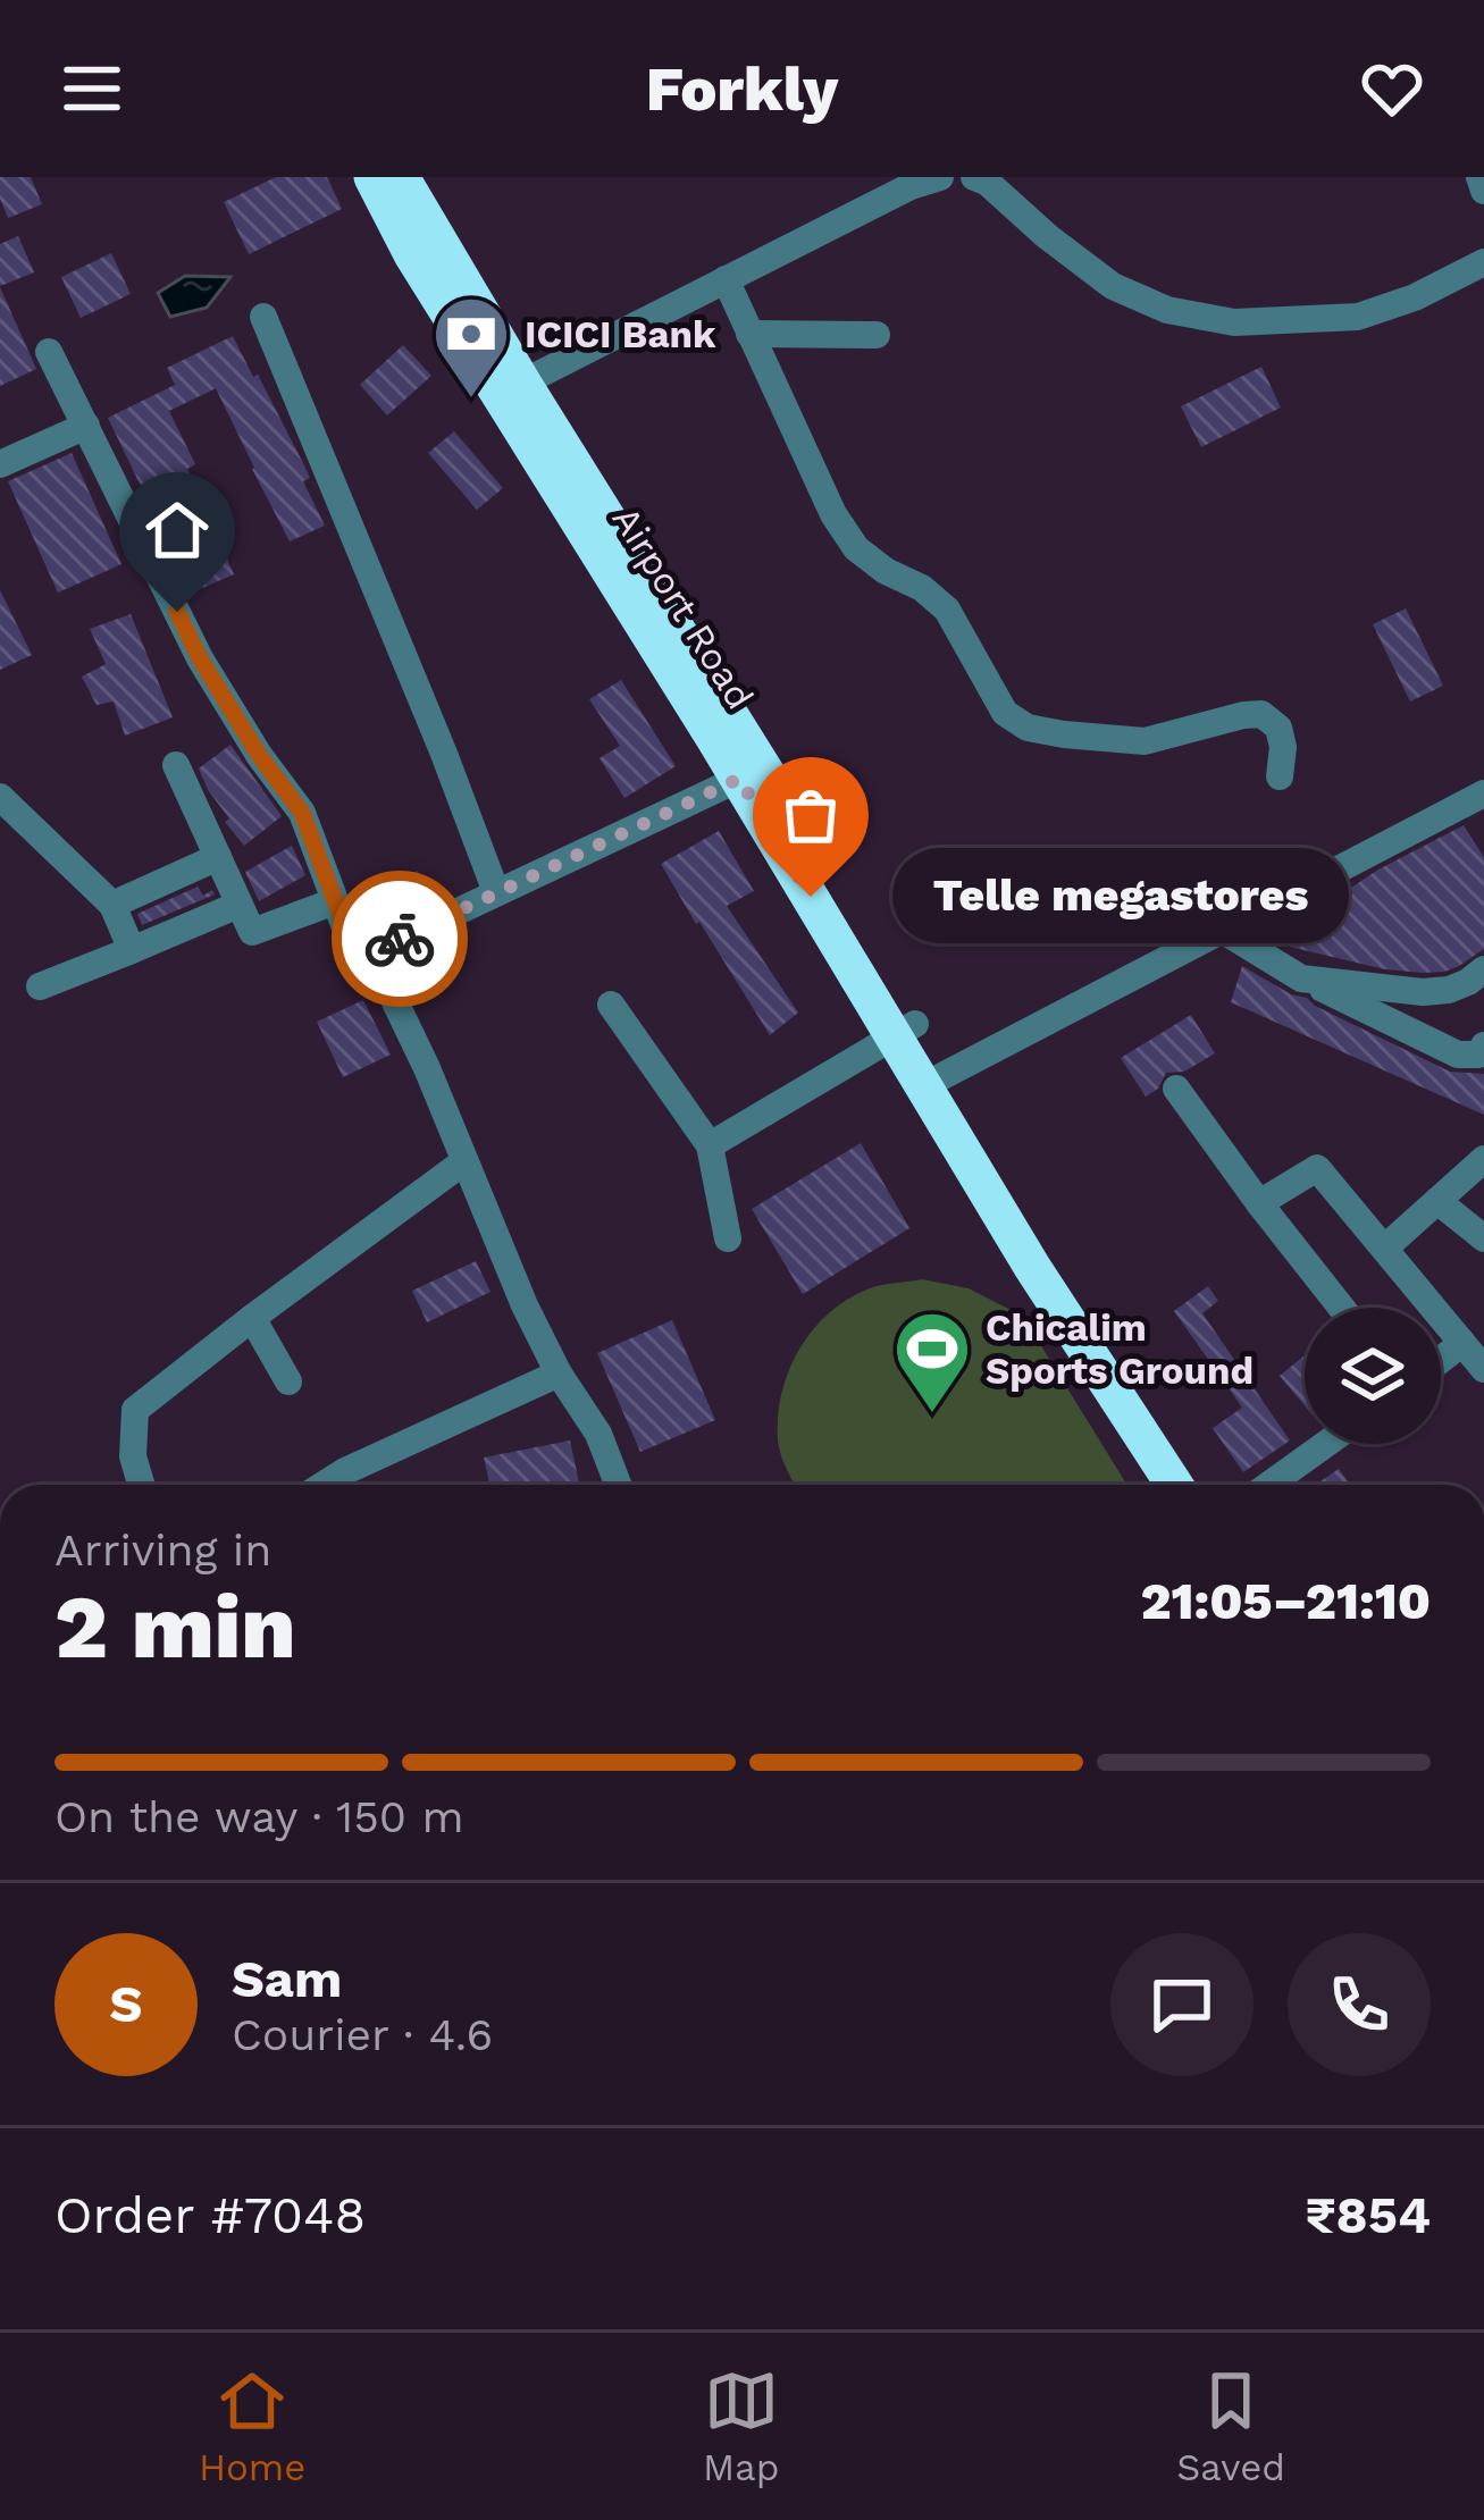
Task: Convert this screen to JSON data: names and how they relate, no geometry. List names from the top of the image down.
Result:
{
  "streets": {
    "highway": ["Airport Road"]
  },
  "places": {
    "bank": ["ICICI Bank"],
    "other": ["Telle megastores"],
    "sports": ["Chicalim Sports Ground"]
  },
  "page": {
    "header": "Forkly",
    "bubble": "Telle megastores",
    "heading": ["2 min", "Arriving in", "21:05–21:10"],
    "panel": [
      "Sam",
      "Courier · 4.6",
      "Order #7048",
      "₹854"
    ],
    "bar": "On the way · 150 m",
    "round": "S",
    "tabs": ["Home", "Map", "Saved"]
  }
}
